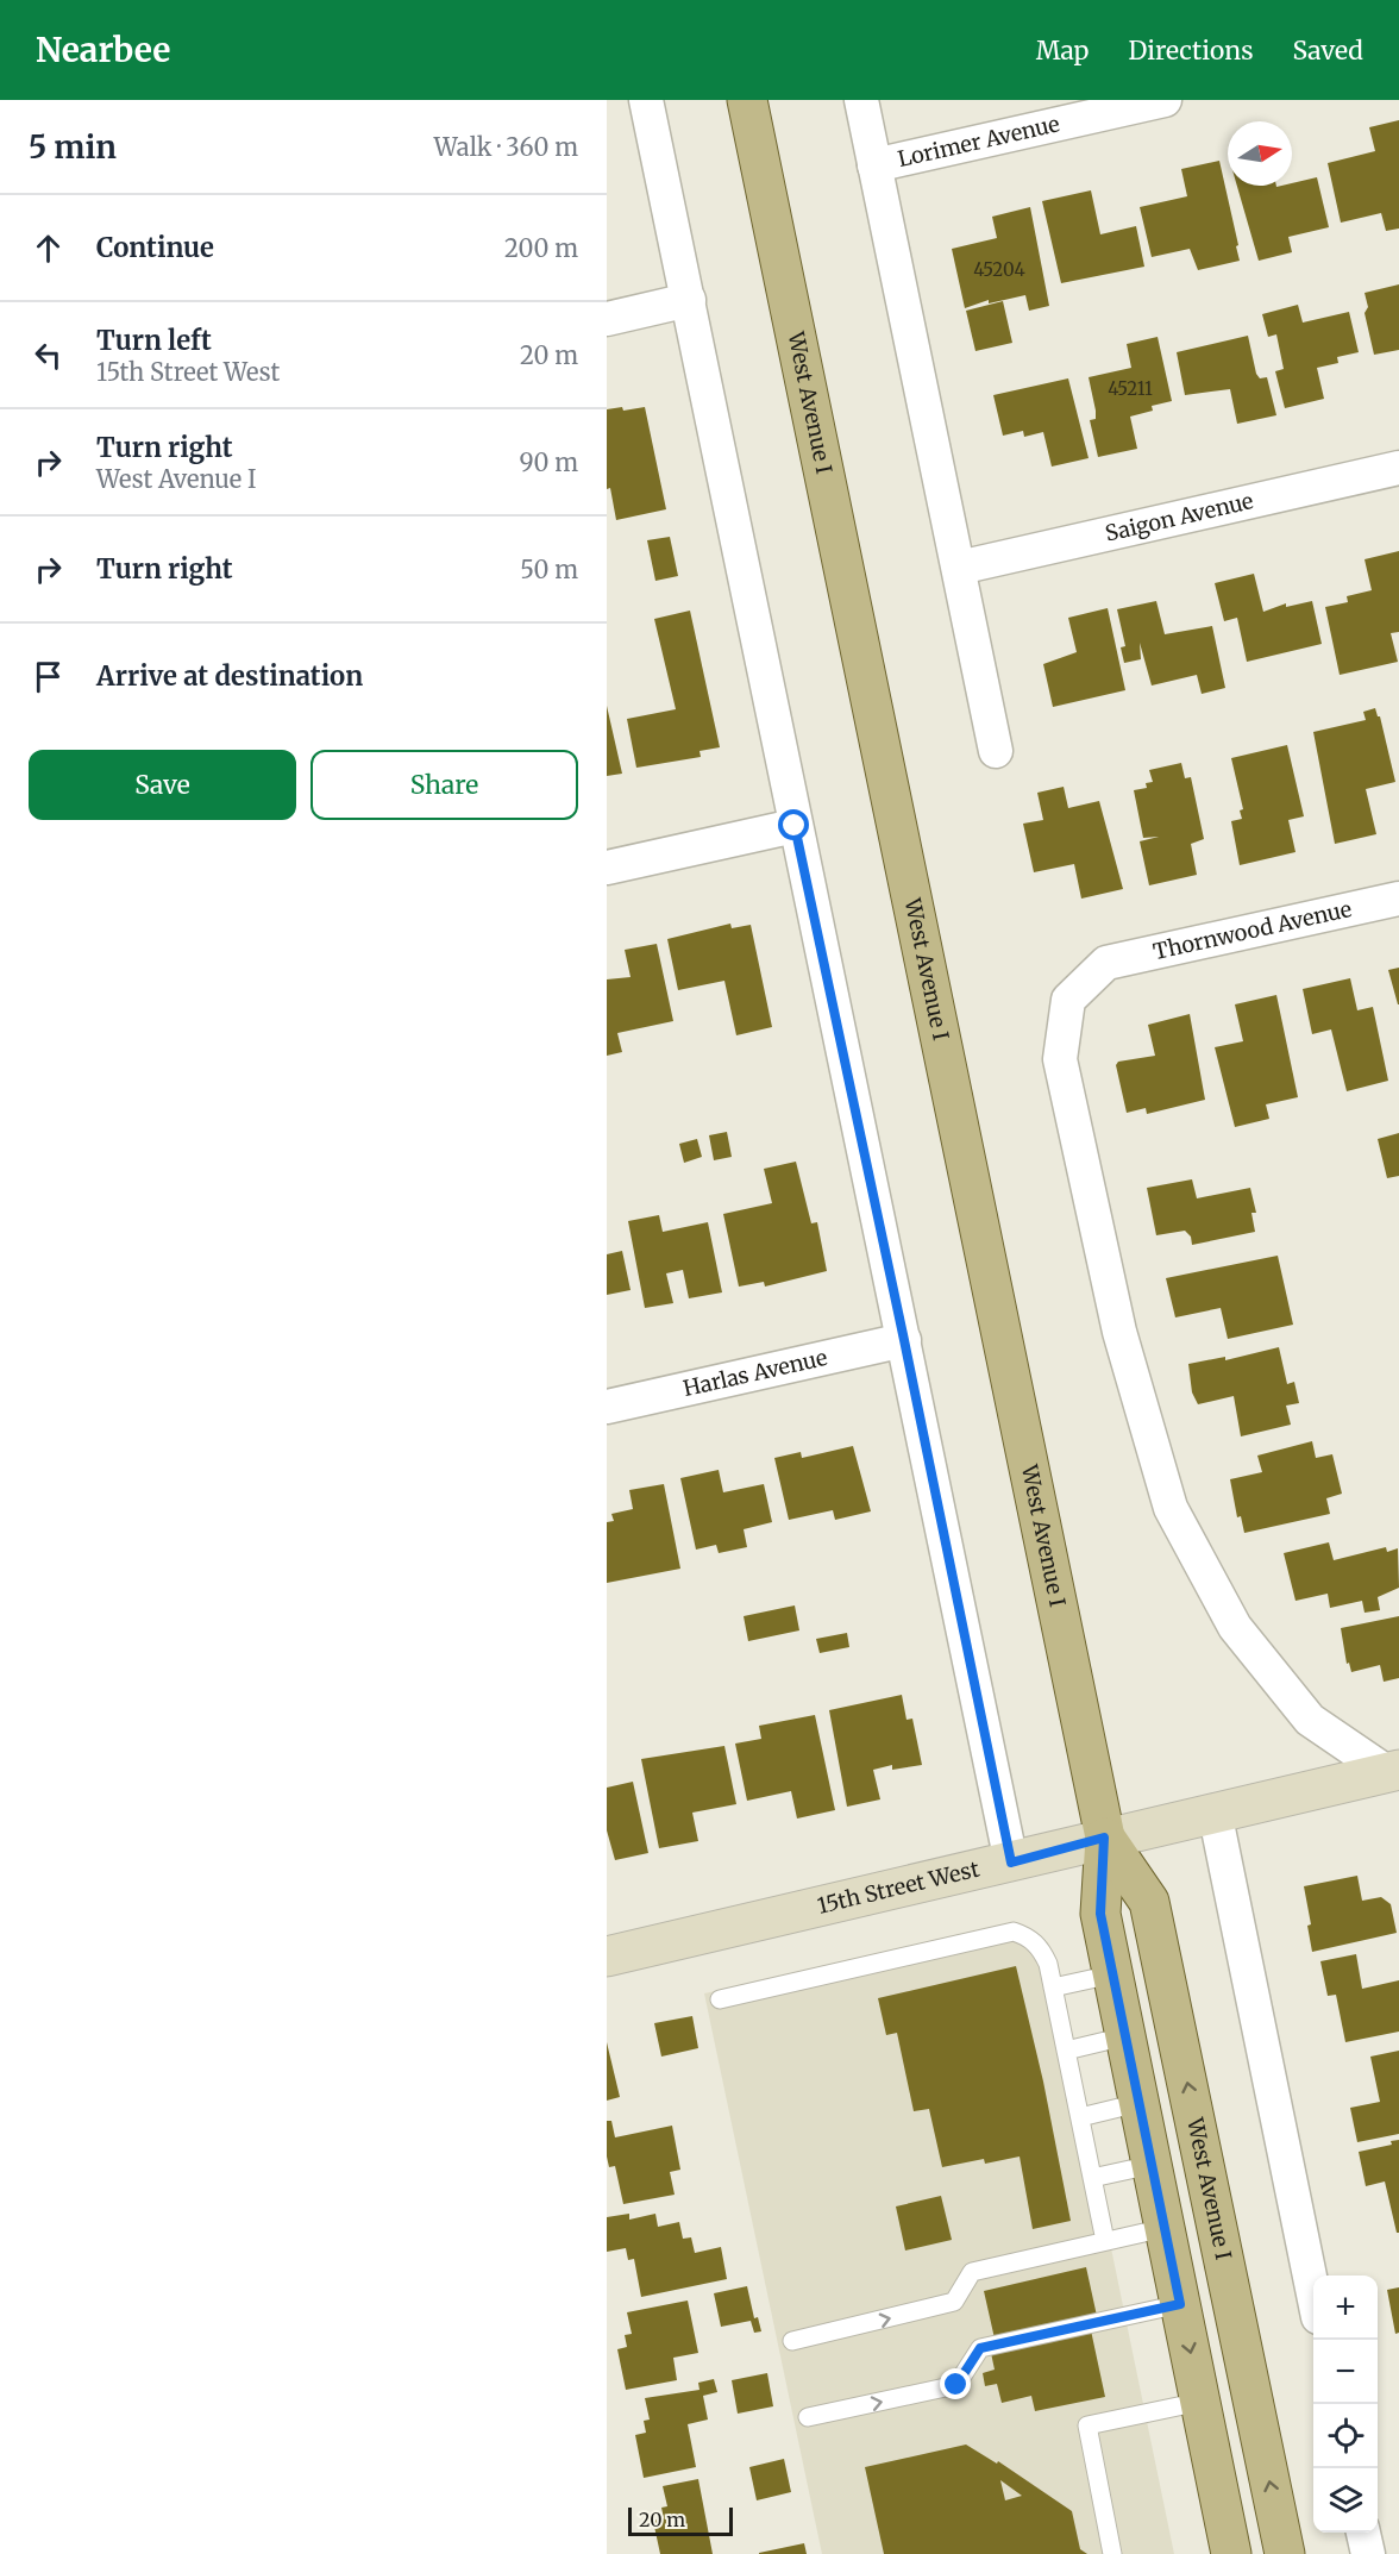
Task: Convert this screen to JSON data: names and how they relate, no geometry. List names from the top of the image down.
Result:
{
  "streets": {
    "main road": ["West Avenue I"],
    "street": [
      "Lorimer Avenue",
      "Saigon Avenue",
      "Thornwood Avenue",
      "Harlas Avenue",
      "15th Street West"
    ]
  },
  "crossings": [
    ["West Avenue I", "15th Street West"],
    ["Thornwood Avenue", "15th Street West"]
  ],
  "house_numbers": ["45204", "45211"],
  "scale_bar": "20 m",
  "north": "right",
  "page": {
    "header": "Nearbee",
    "nav": ["Map", "Directions", "Saved"],
    "heading": ["5 min", "Walk · 360 m"],
    "list": [
      ["Continue", "200 m"],
      ["Turn left", "15th Street West", "20 m"],
      ["Turn right", "West Avenue I", "90 m"],
      ["Turn right", "50 m"],
      "Arrive at destination"
    ],
    "buttons": ["Save", "Share"],
    "map_buttons": ["+", "−"],
    "scale": "20 m"
  }
}
